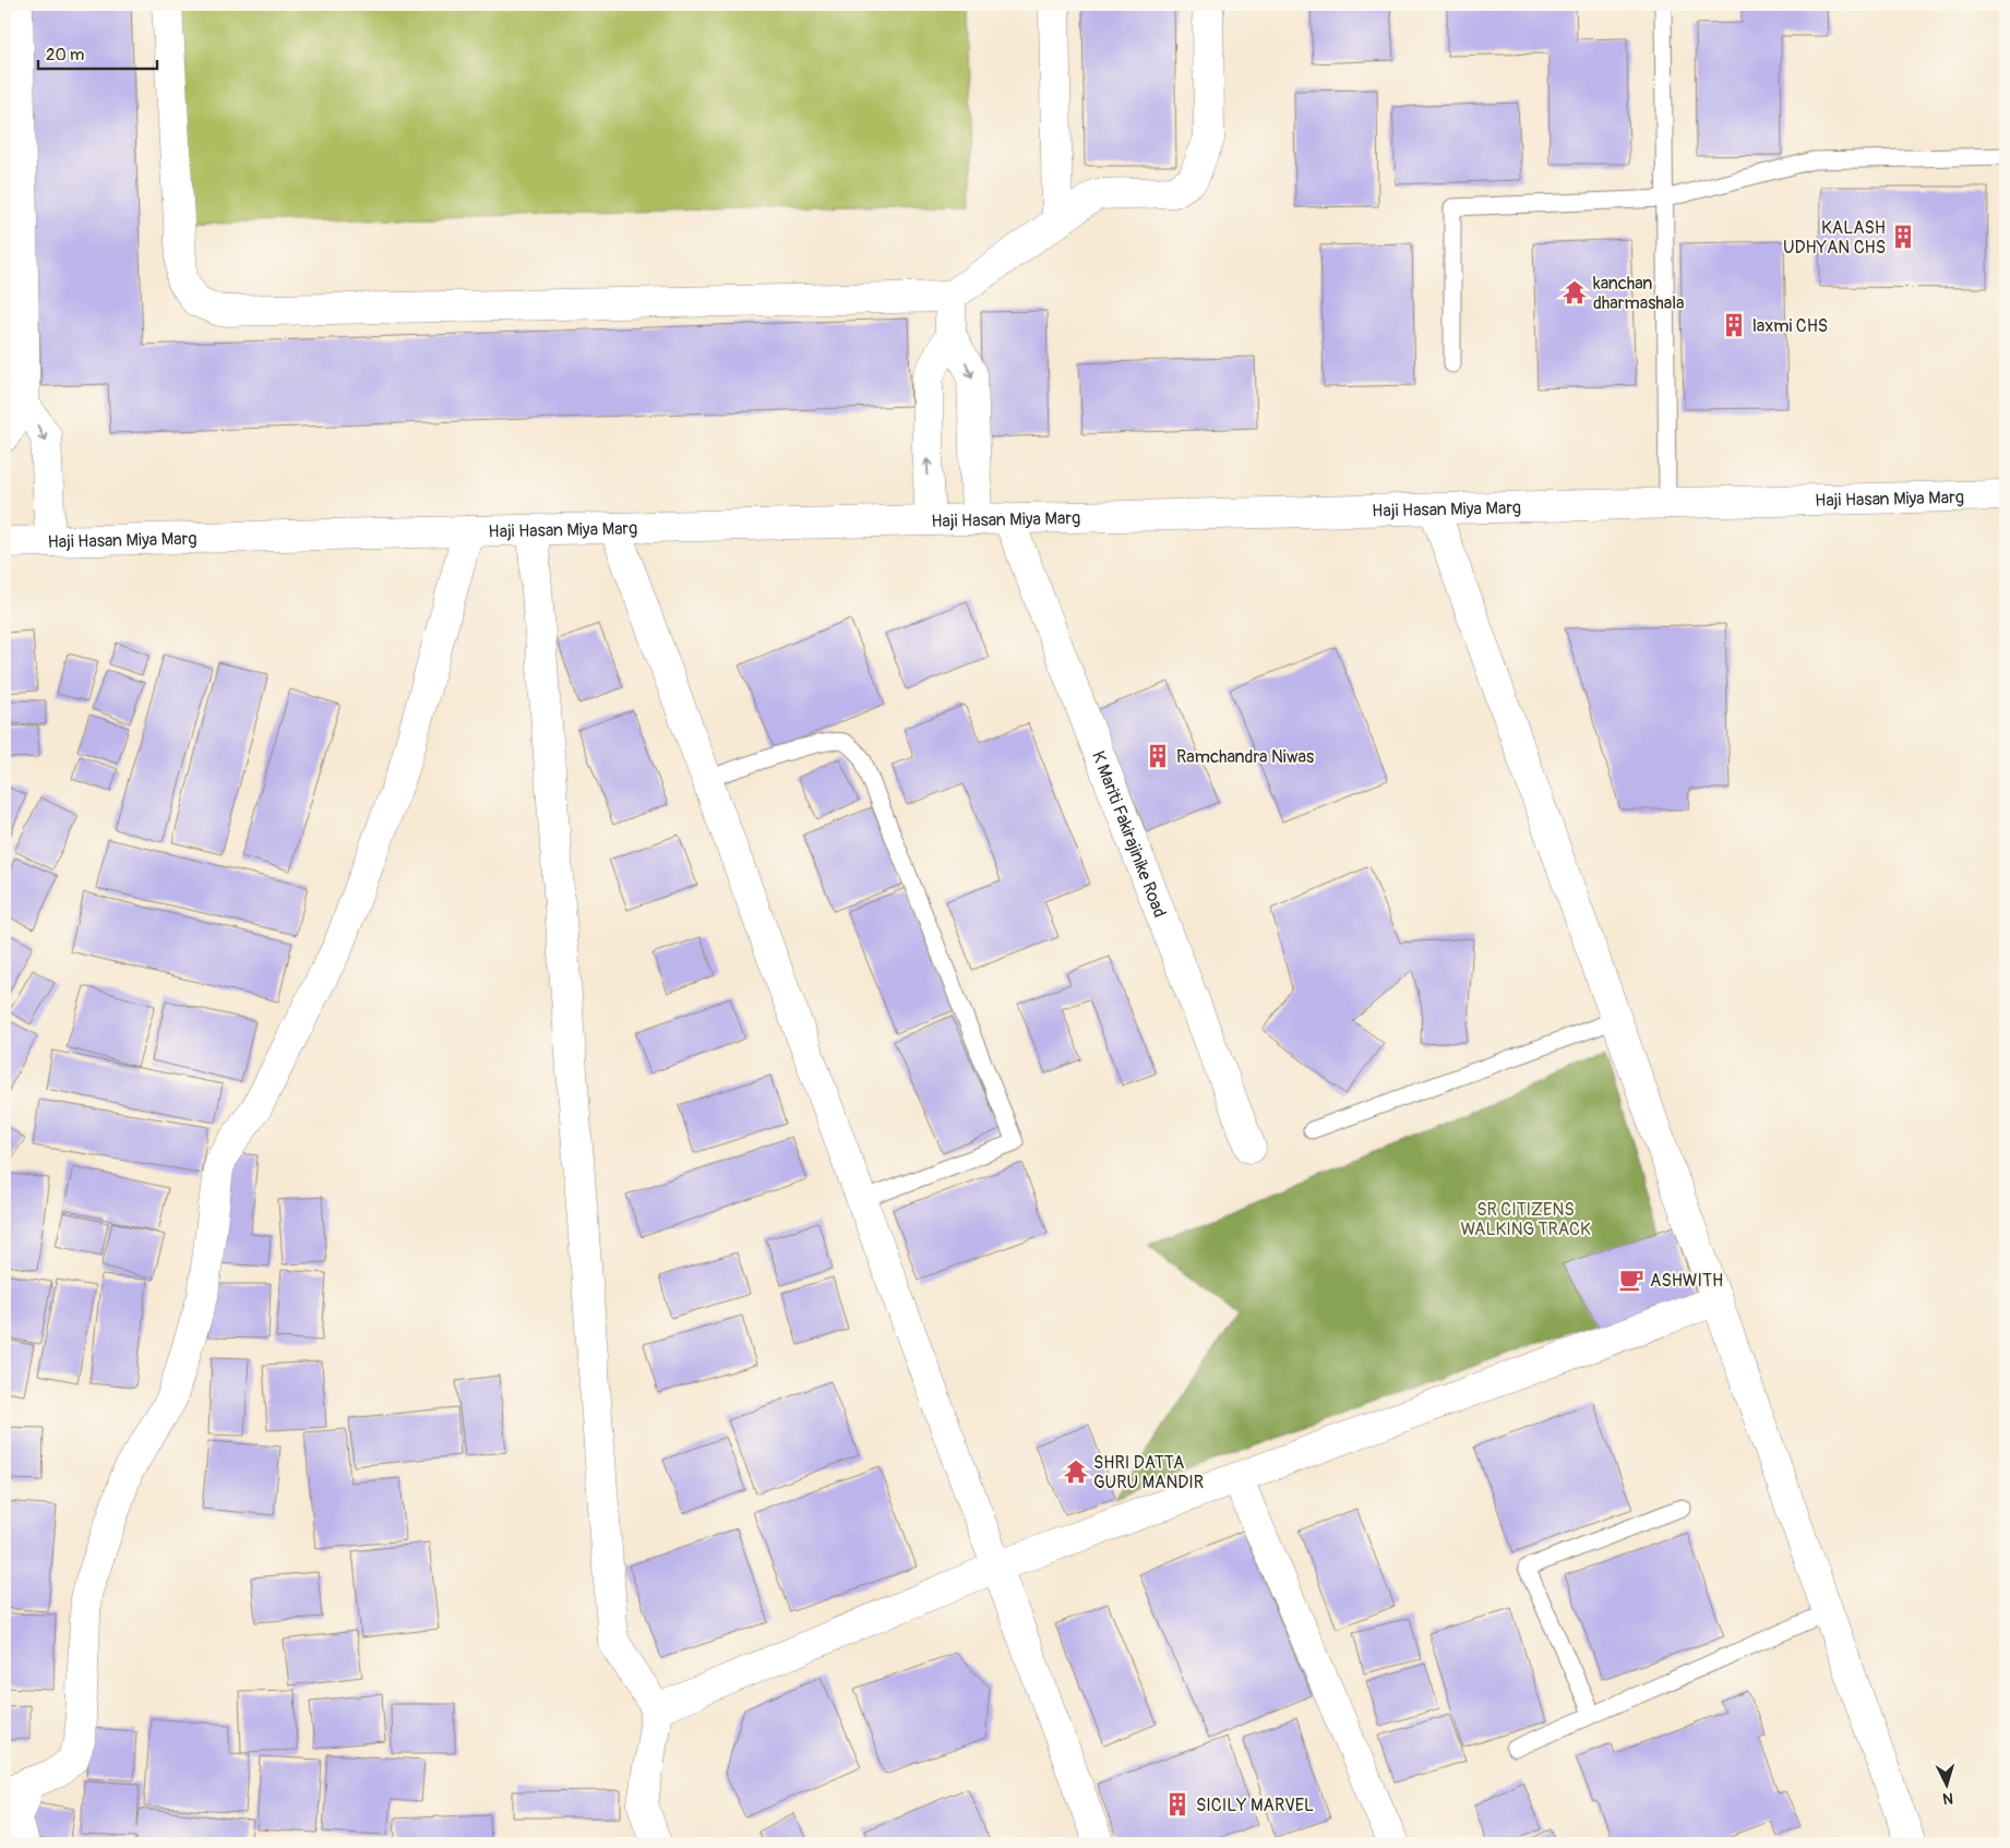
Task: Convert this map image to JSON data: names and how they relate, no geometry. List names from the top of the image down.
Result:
{
  "streets": {
    "street": ["Haji Hasan Miya Marg", "K Mariti Fakirajinike Road"]
  },
  "crossings": [
    ["Haji Hasan Miya Marg", "K Mariti Fakirajinike Road"]
  ],
  "parks": ["SR CITIZENS WALKING TRACK"],
  "places": {
    "building": [
      "KALASH UDHYAN CHS",
      "laxmi CHS",
      "Ramchandra Niwas",
      "SICILY MARVEL"
    ],
    "temple": ["kanchan dharmashala", "SHRI DATTA GURU MANDIR"],
    "cafe": ["ASHWITH"]
  },
  "scale_bar": "20 m",
  "north": "bottom"
}
